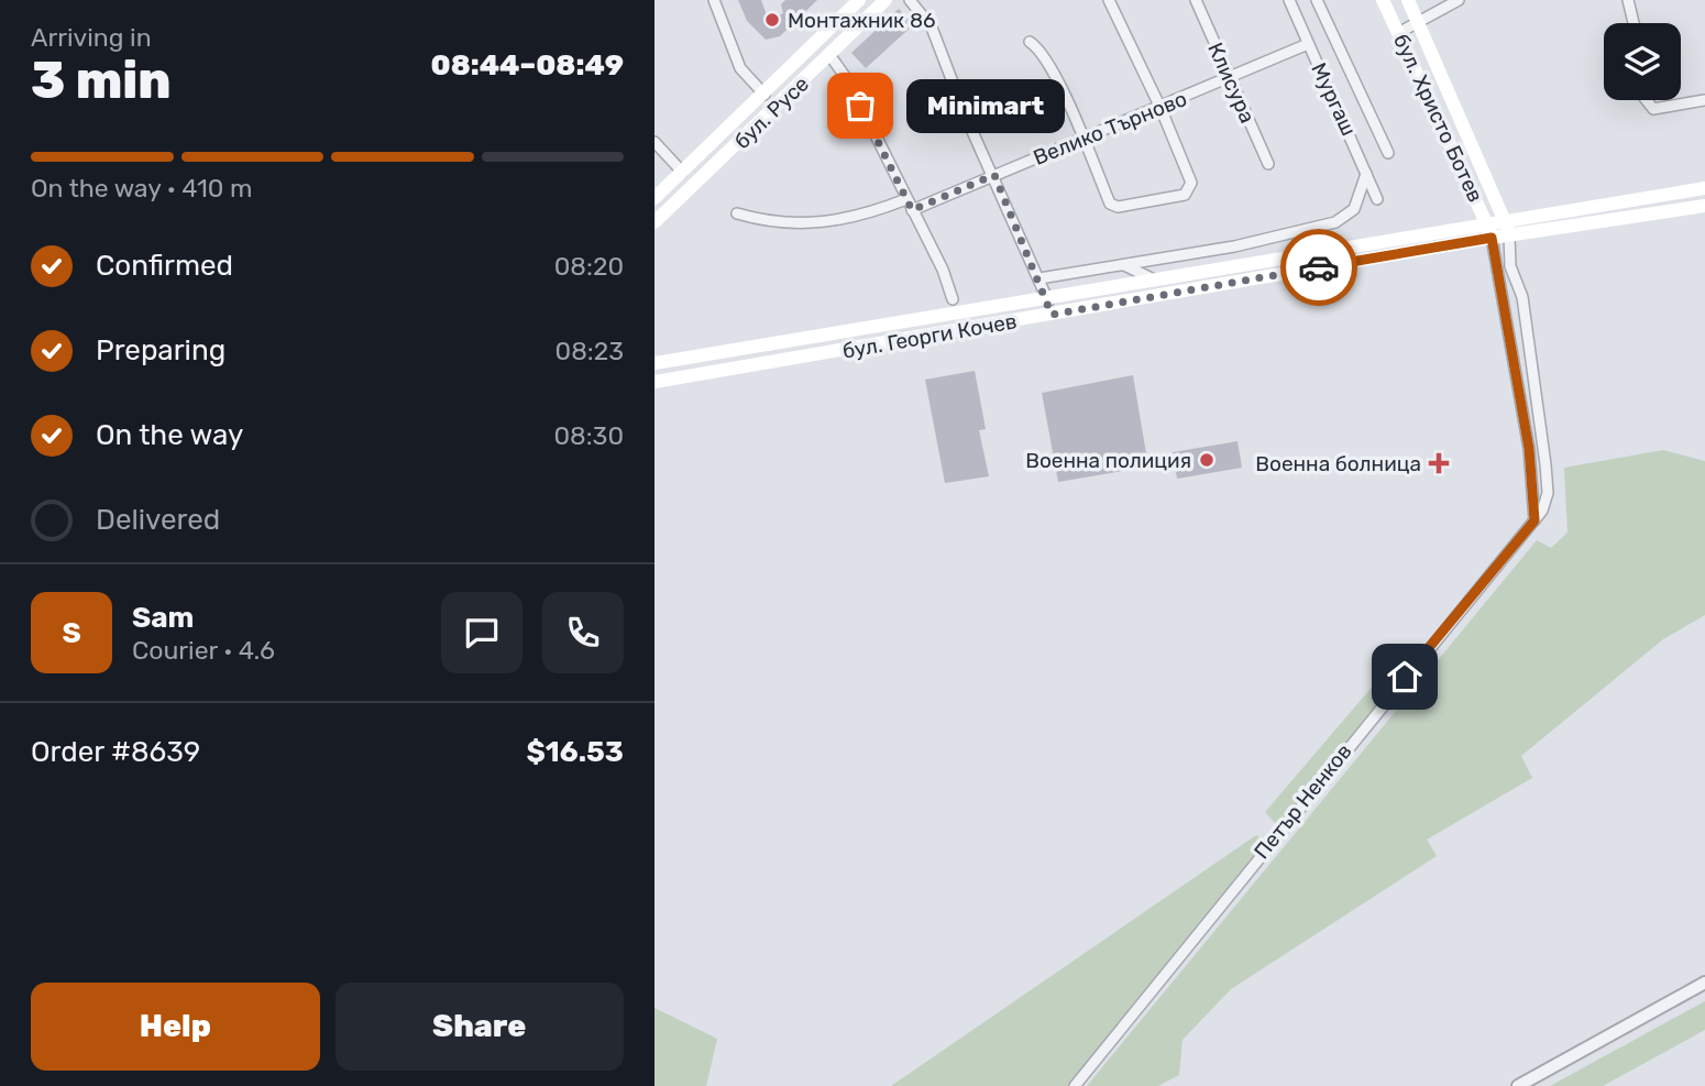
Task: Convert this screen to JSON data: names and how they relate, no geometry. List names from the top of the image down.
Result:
{
  "streets": {
    "main road": ["бул. Русе", "бул. Христо Ботев", "бул. Георги Кочев"],
    "street": [
      "Клисура",
      "Мургаш",
      "Велико Търново",
      "Петър Ненков"
    ]
  },
  "crossings": [
    ["Клисура", "Велико Търново"],
    ["Мургаш", "Велико Търново"],
    ["бул. Христо Ботев", "бул. Георги Кочев"],
    ["бул. Христо Ботев", "Петър Ненков"],
    ["бул. Георги Кочев", "Петър Ненков"]
  ],
  "places": {
    "other": ["Монтажник 86", "Minimart", "Военна полиция"],
    "health": ["Военна болница"]
  },
  "page": {
    "heading": ["3 min", "Arriving in", "08:44–08:49"],
    "panel": [
      "Sam",
      "Courier · 4.6",
      "Order #8639",
      "$16.53"
    ],
    "bubble": "Minimart",
    "bar": "On the way · 410 m",
    "list": [
      ["Confirmed", "08:20"],
      ["Preparing", "08:23"],
      ["On the way", "08:30"],
      "Delivered"
    ],
    "round": "S",
    "buttons": ["Help", "Share"]
  }
}
